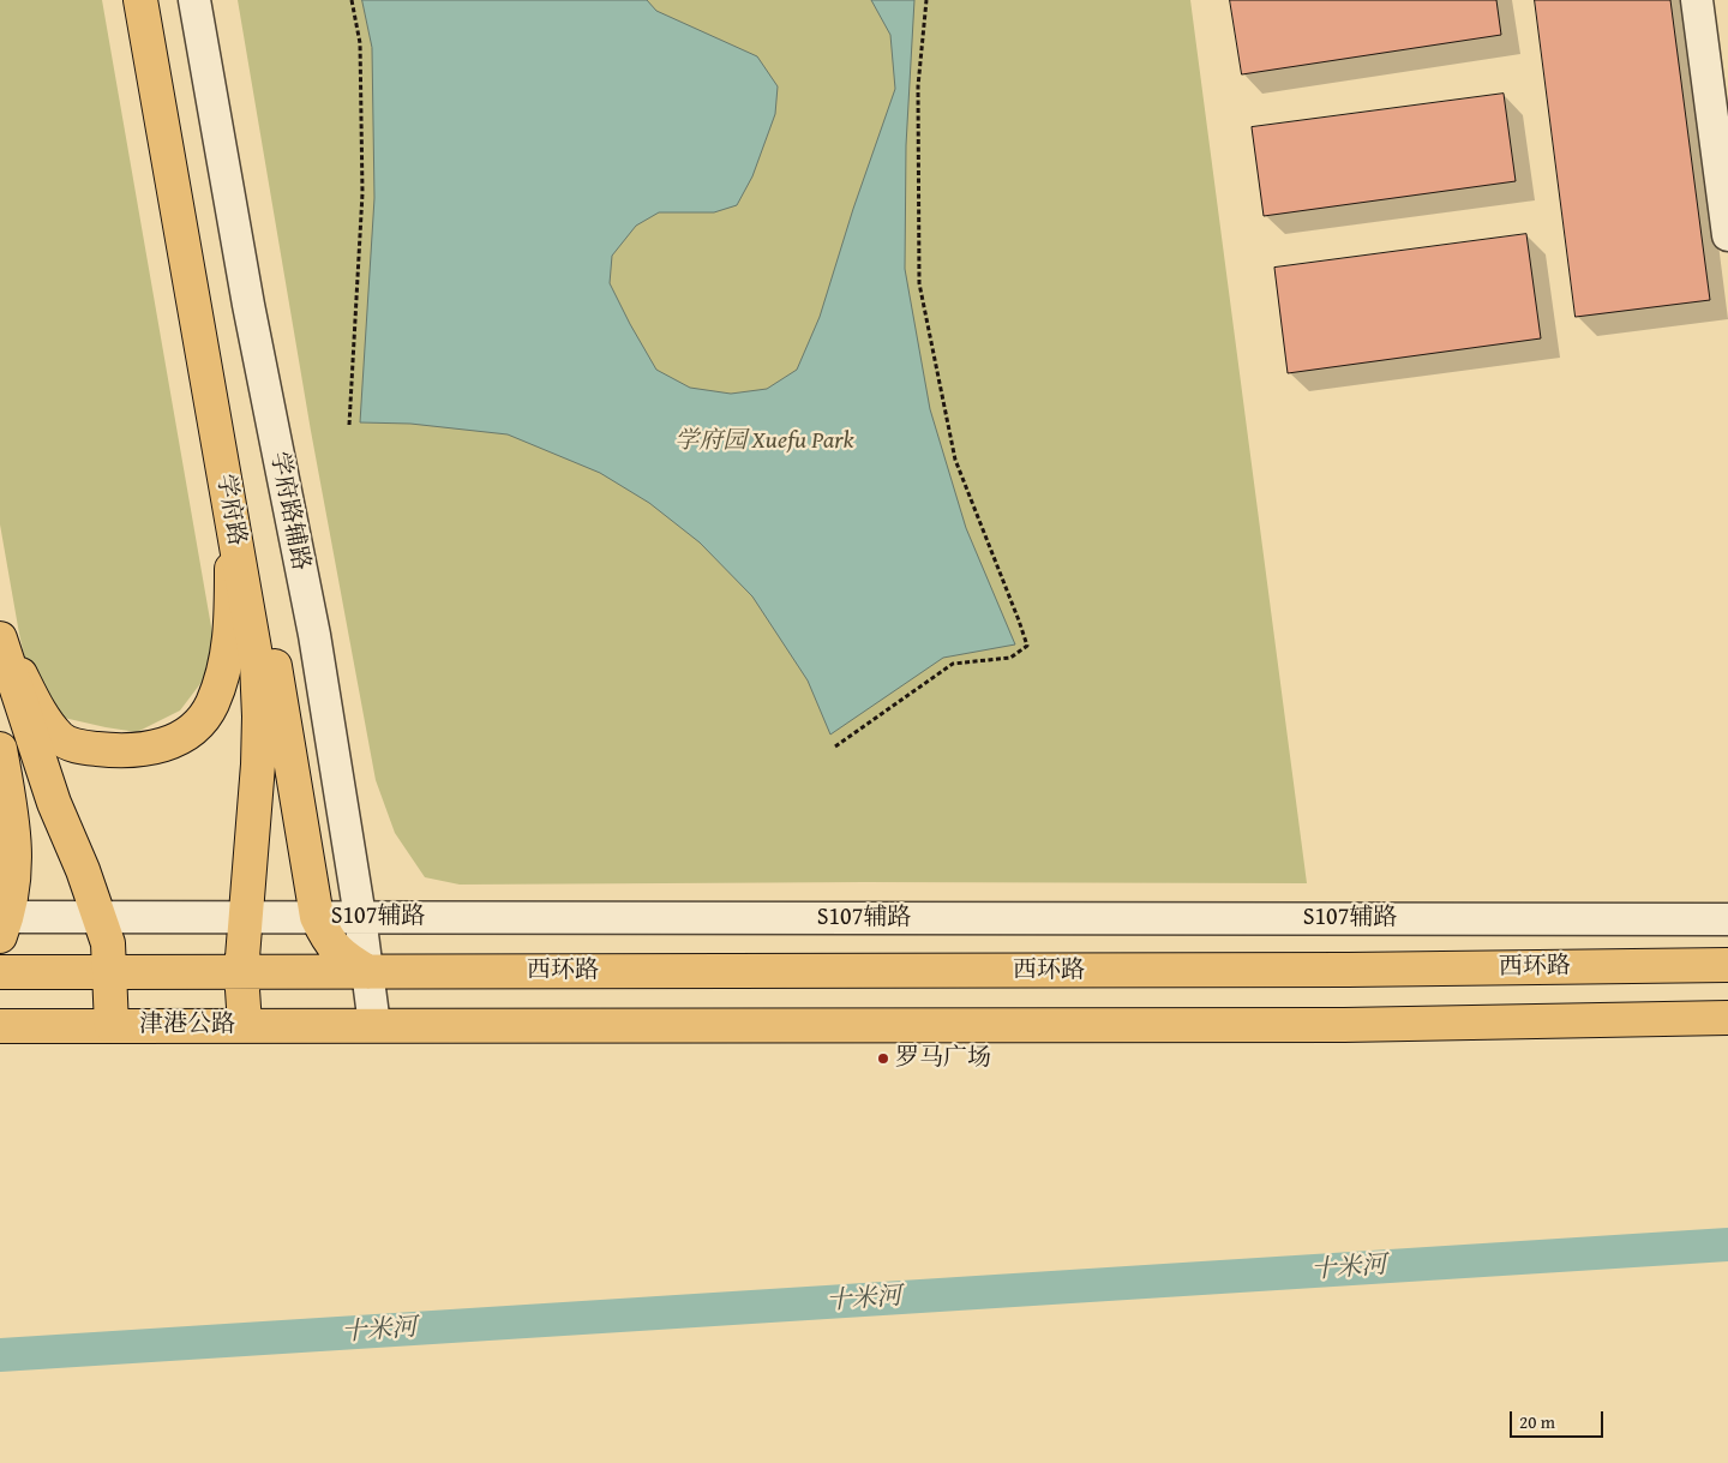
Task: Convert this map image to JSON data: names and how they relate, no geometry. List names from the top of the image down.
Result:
{
  "streets": {
    "main road": ["学府路", "西环路", "津港公路"],
    "street": ["学府路辅路", "S107辅路"]
  },
  "crossings": [
    ["学府路", "S107辅路"],
    ["学府路", "津港公路"],
    ["学府路辅路", "S107辅路"],
    ["学府路辅路", "西环路"],
    ["学府路辅路", "津港公路"]
  ],
  "water": ["十米河"],
  "parks": ["学府园 Xuefu Park"],
  "places": ["罗马广场"],
  "scale_bar": "20 m"
}
